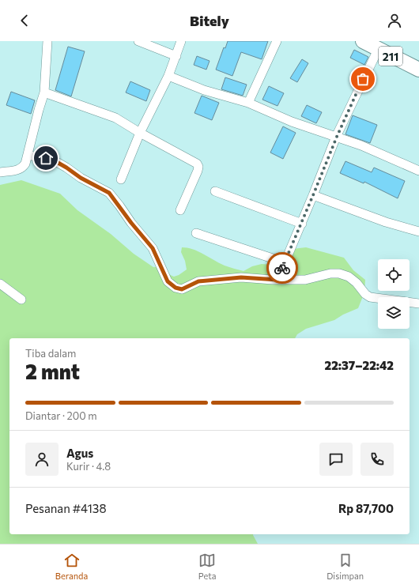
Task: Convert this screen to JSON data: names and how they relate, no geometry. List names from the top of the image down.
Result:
{
  "streets": {
    "main road": ["211"]
  },
  "page": {
    "header": "Bitely",
    "heading": ["2 mnt", "Tiba dalam", "22:37–22:42"],
    "panel": [
      "Agus",
      "Kurir · 4.8",
      "Pesanan #4138",
      "Rp 87,700"
    ],
    "bar": "Diantar · 200 m",
    "tabs": ["Beranda", "Peta", "Disimpan"]
  }
}
